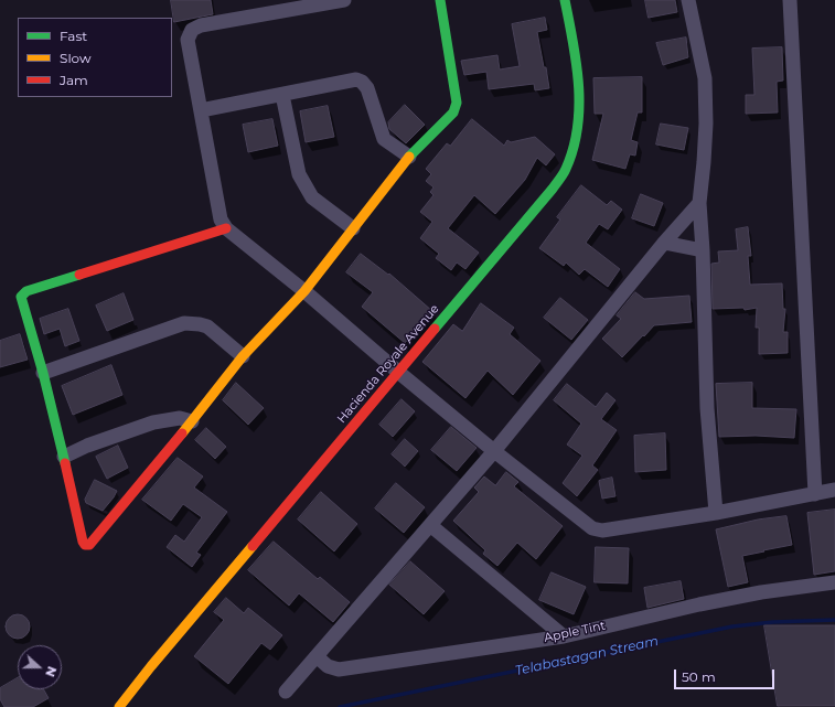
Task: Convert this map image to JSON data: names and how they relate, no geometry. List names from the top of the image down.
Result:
{
  "streets": {
    "street": ["Hacienda Royale Avenue", "Apple Tint"]
  },
  "water": ["Telabastagan Stream"],
  "legend": ["Fast", "Slow", "Jam"],
  "scale_bar": "50 m",
  "north": "right"
}
